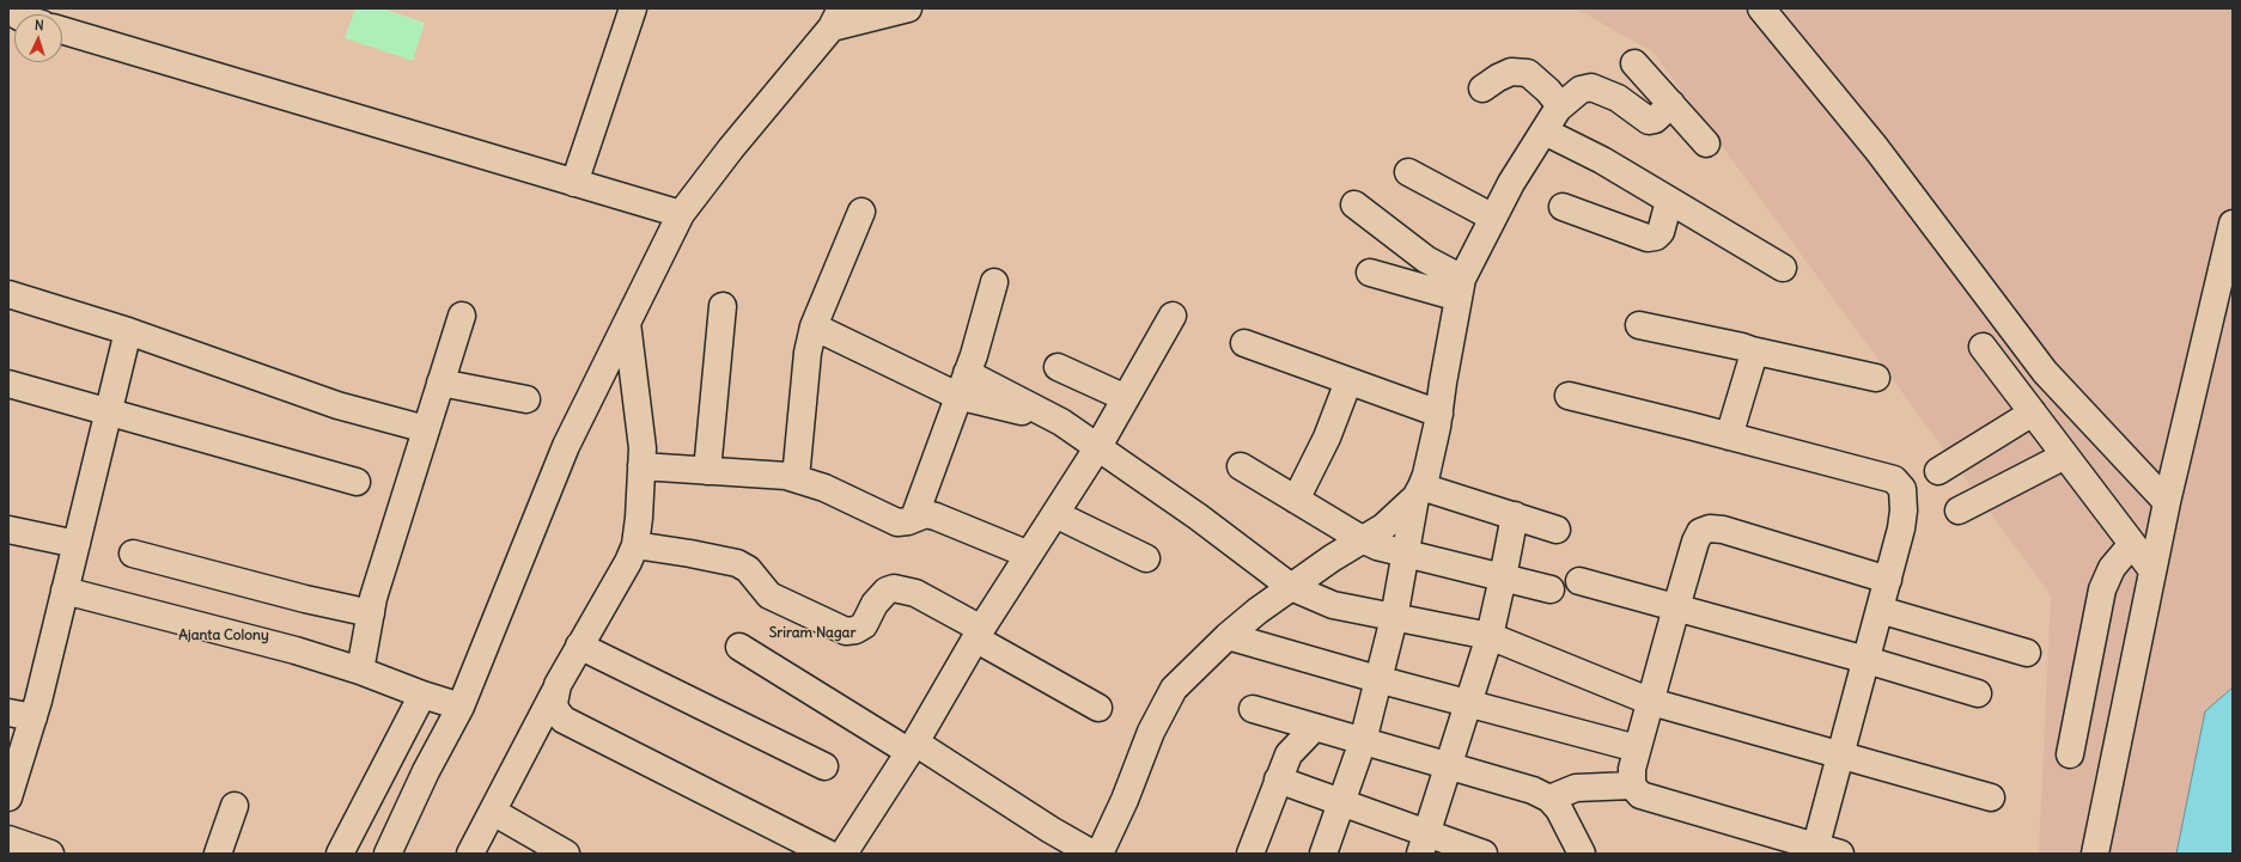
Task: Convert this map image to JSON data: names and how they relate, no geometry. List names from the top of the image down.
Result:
{
  "districts": ["Sriram Nagar", "Ajanta Colony"],
  "north": "top"
}
